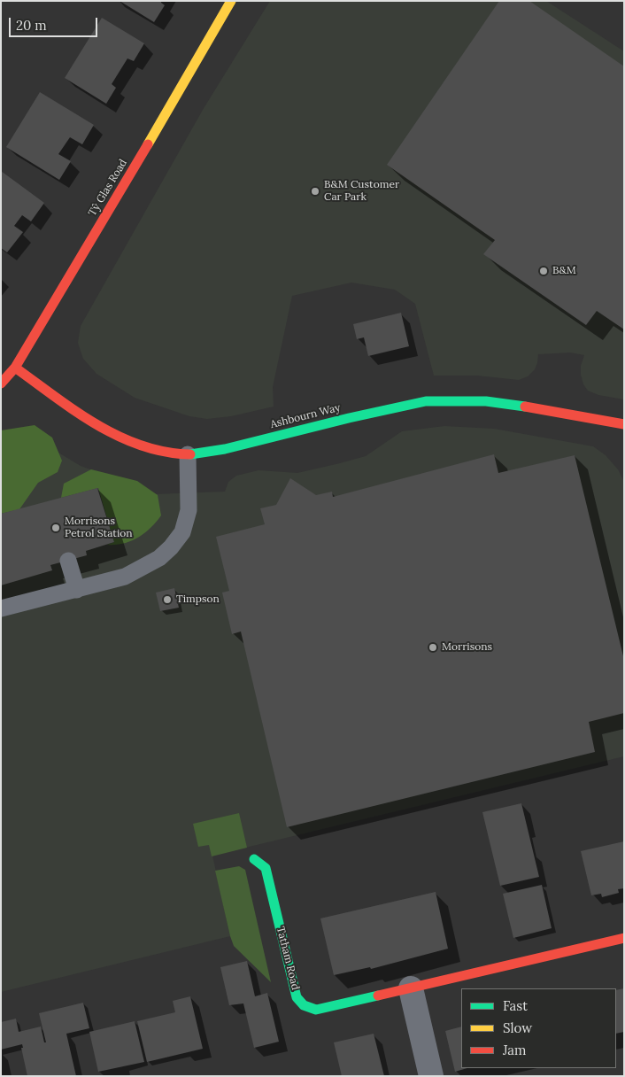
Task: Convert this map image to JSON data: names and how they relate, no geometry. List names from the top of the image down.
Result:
{
  "streets": {
    "street": ["Tŷ Glas Road", "Ashbourn Way", "Tatham Road"]
  },
  "crossings": [
    ["Tŷ Glas Road", "Ashbourn Way"]
  ],
  "places": [
    "B&M Customer Car Park",
    "B&M",
    "Morrisons Petrol Station",
    "Timpson",
    "Morrisons"
  ],
  "legend": ["Fast", "Slow", "Jam"],
  "scale_bar": "20 m"
}
